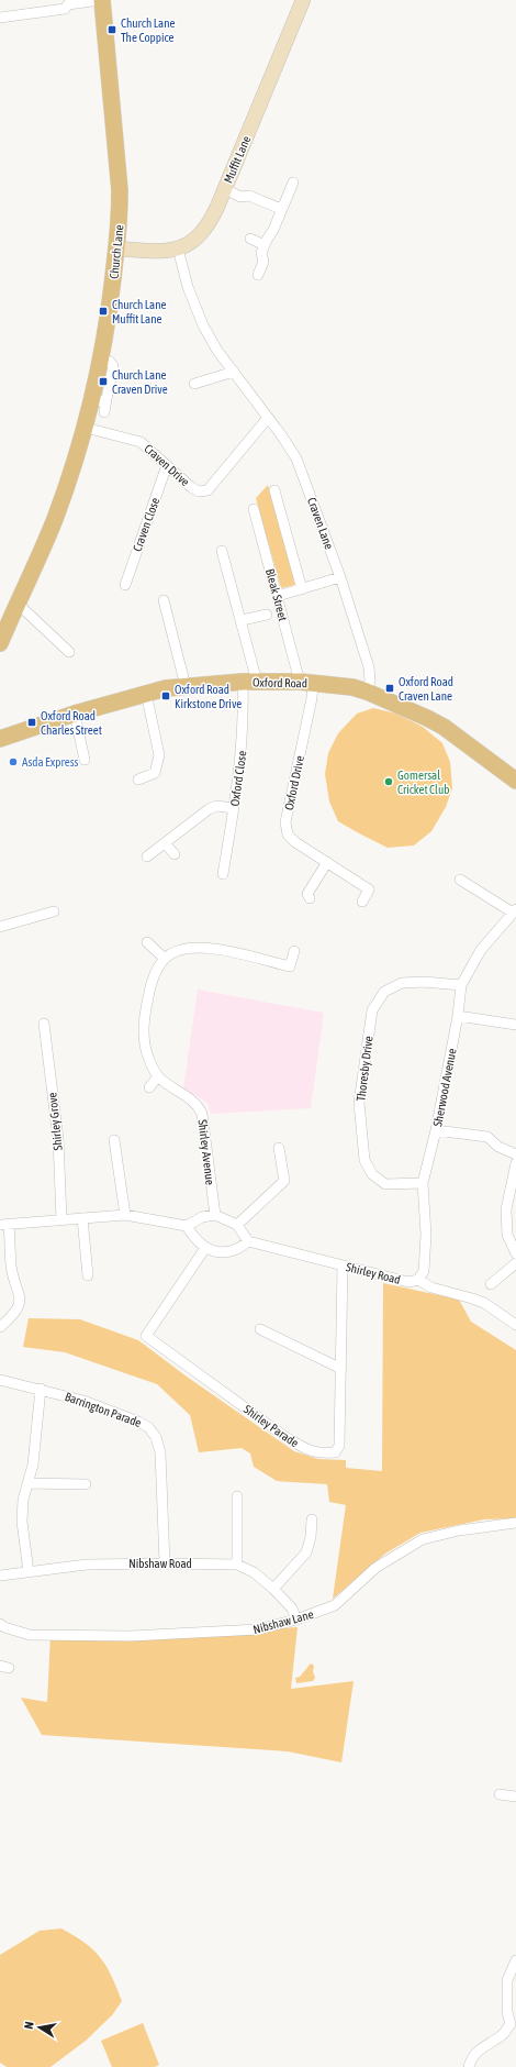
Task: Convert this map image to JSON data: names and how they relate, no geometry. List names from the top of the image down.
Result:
{
  "streets": {
    "main road": ["Muffit Lane", "Church Lane", "Oxford Road"],
    "street": [
      "Craven Drive",
      "Craven Lane",
      "Craven Close",
      "Bleak Street",
      "Oxford Close",
      "Oxford Drive",
      "Thoresby Drive",
      "Sherwood Avenue",
      "Shirley Grove",
      "Shirley Avenue",
      "Shirley Road",
      "Barrington Parade",
      "Shirley Parade",
      "Nibshaw Road",
      "Nibshaw Lane"
    ]
  },
  "crossings": [
    ["Muffit Lane", "Church Lane"],
    ["Muffit Lane", "Craven Lane"],
    ["Church Lane", "Craven Drive"],
    ["Craven Drive", "Craven Lane"],
    ["Craven Drive", "Craven Close"],
    ["Craven Lane", "Oxford Road"],
    ["Bleak Street", "Oxford Road"],
    ["Bleak Street", "Oxford Drive"],
    ["Oxford Road", "Oxford Close"],
    ["Oxford Road", "Oxford Drive"],
    ["Thoresby Drive", "Sherwood Avenue"],
    ["Sherwood Avenue", "Shirley Road"],
    ["Shirley Road", "Shirley Parade"],
    ["Barrington Parade", "Nibshaw Road"],
    ["Nibshaw Road", "Nibshaw Lane"]
  ],
  "places": {
    "transit": [
      "Church Lane The Coppice",
      "Church Lane Muffit Lane",
      "Church Lane Craven Drive",
      "Oxford Road Craven Lane",
      "Oxford Road Kirkstone Drive",
      "Oxford Road Charles Street"
    ],
    "other": ["Asda Express", "Gomersal Cricket Club"]
  },
  "north": "left"
}
